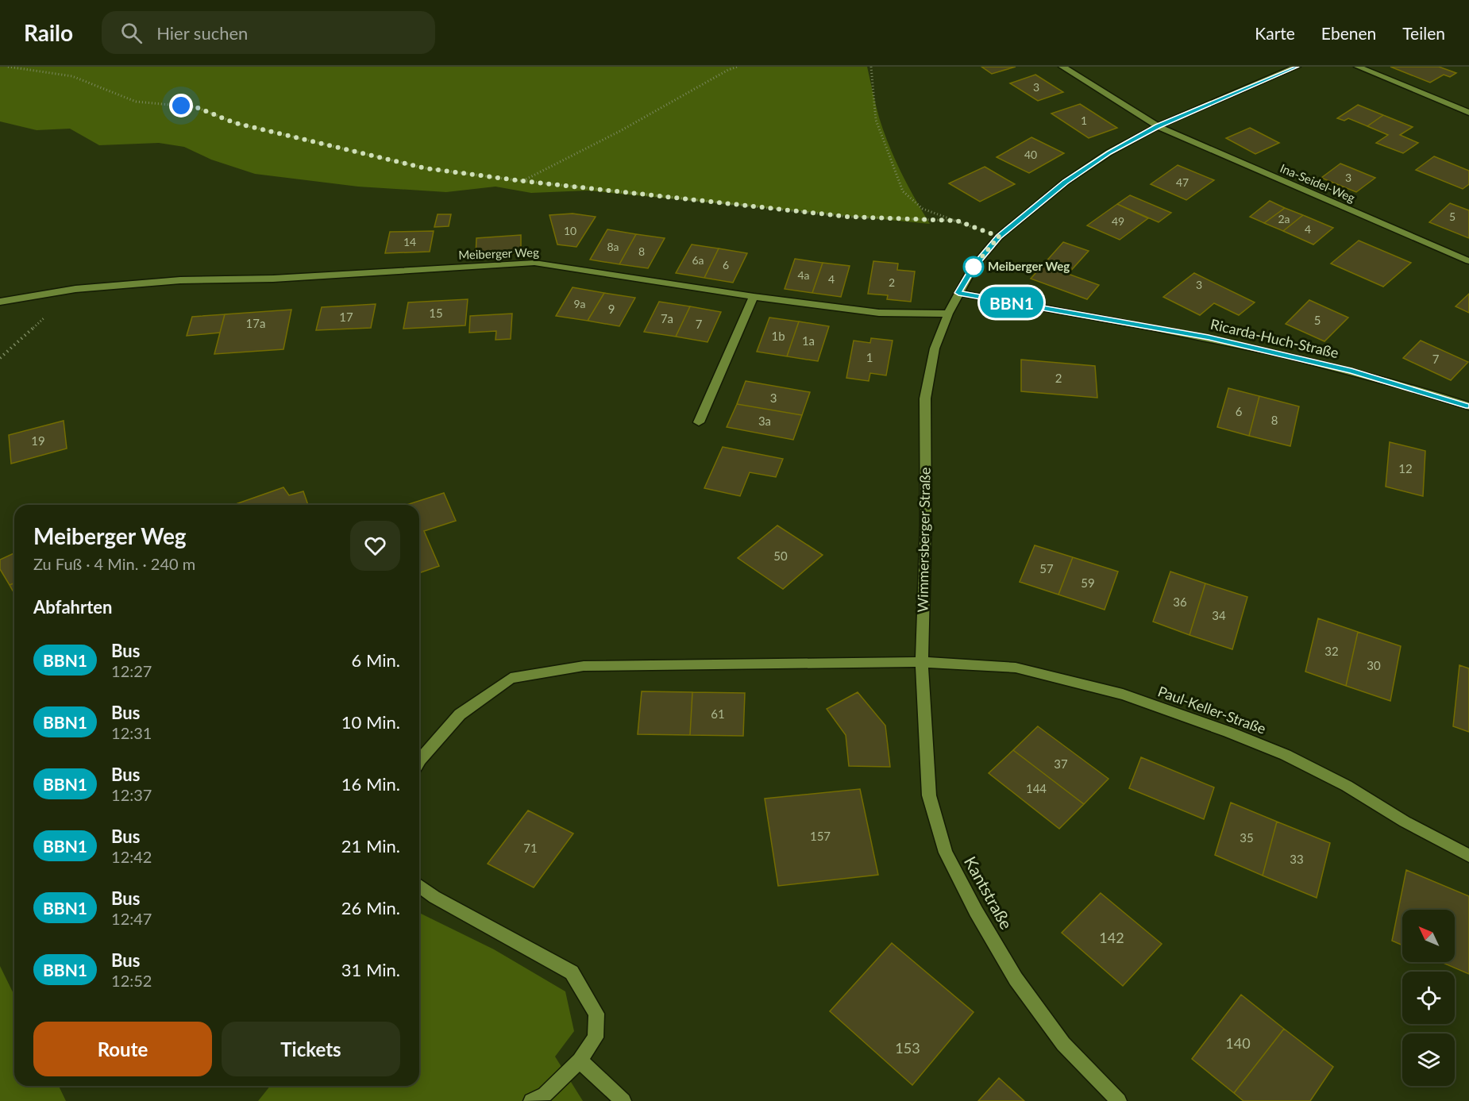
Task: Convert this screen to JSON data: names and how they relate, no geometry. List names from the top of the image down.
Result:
{
  "streets": {
    "street": [
      "Ina-Seidel-Weg",
      "Meiberger Weg",
      "Ricarda-Huch-Straße",
      "Wimmersberger Straße",
      "Paul-Keller-Straße",
      "Kantstraße"
    ]
  },
  "crossings": [
    ["Ina-Seidel-Weg", "Wimmersberger Straße"],
    ["Meiberger Weg", "Wimmersberger Straße"],
    ["Ricarda-Huch-Straße", "Wimmersberger Straße"],
    ["Wimmersberger Straße", "Paul-Keller-Straße"],
    ["Wimmersberger Straße", "Kantstraße"],
    ["Paul-Keller-Straße", "Kantstraße"]
  ],
  "places": ["Meiberger Weg"],
  "lines": ["bus line BBN1"],
  "house_numbers": [
    "3",
    "1",
    "40",
    "3",
    "47",
    "5",
    "2a",
    "49",
    "4",
    "10",
    "14",
    "8a",
    "8",
    "6a",
    "6",
    "4a",
    "4",
    "2",
    "3",
    "9a",
    "9",
    "15",
    "17",
    "7a",
    "5",
    "17a",
    "7",
    "1b",
    "1a",
    "1",
    "7",
    "2",
    "3",
    "6",
    "8",
    "3a",
    "19",
    "12",
    "50",
    "57",
    "59",
    "36",
    "34",
    "32",
    "30",
    "61",
    "37",
    "144",
    "157",
    "35",
    "71",
    "33",
    "142",
    "140",
    "153"
  ],
  "north": "top left",
  "page": {
    "header": "Railo",
    "search": "Hier suchen",
    "nav": ["Karte", "Ebenen", "Teilen"],
    "on_map": "BBN1",
    "heading": [
      ["Meiberger Weg", "Zu Fuß · 4 Min. · 240 m"],
      "Abfahrten"
    ],
    "list": [
      {
        "mark": "BBN1",
        "name": "Bus",
        "note": "12:27",
        "value": "6 Min."
      },
      {
        "mark": "BBN1",
        "name": "Bus",
        "note": "12:31",
        "value": "10 Min."
      },
      {
        "mark": "BBN1",
        "name": "Bus",
        "note": "12:37",
        "value": "16 Min."
      },
      {
        "mark": "BBN1",
        "name": "Bus",
        "note": "12:42",
        "value": "21 Min."
      },
      {
        "mark": "BBN1",
        "name": "Bus",
        "note": "12:47",
        "value": "26 Min."
      },
      {
        "mark": "BBN1",
        "name": "Bus",
        "note": "12:52",
        "value": "31 Min."
      }
    ],
    "buttons": ["Route", "Tickets"]
  }
}
